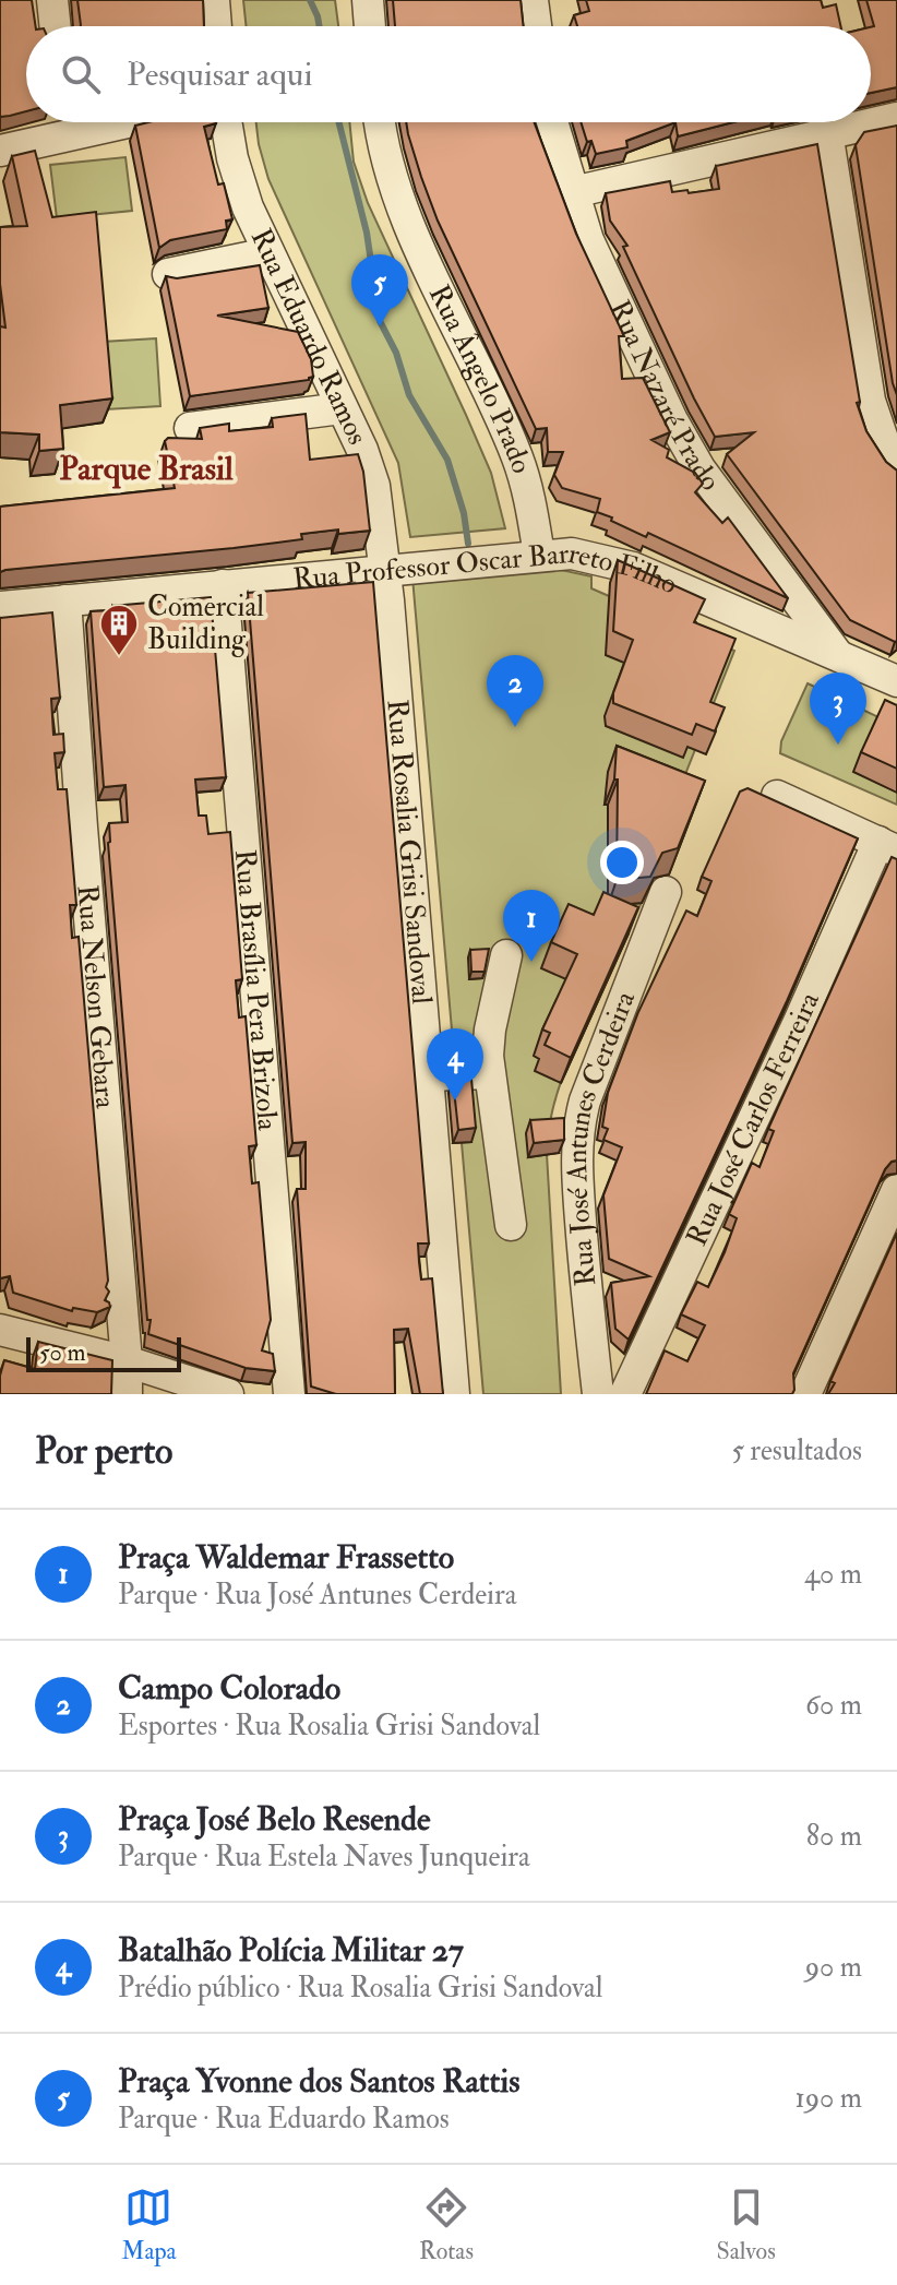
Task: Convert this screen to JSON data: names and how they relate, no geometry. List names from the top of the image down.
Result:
{
  "streets": {
    "street": [
      "Rua Eduardo Ramos",
      "Rua Ângelo Prado",
      "Rua Nazaré Prado",
      "Rua Professor Oscar Barreto Filho",
      "Rua Rosalia Grisi Sandoval",
      "Rua Brasília Pera Brizola",
      "Rua Nelson Gebara",
      "Rua José Carlos Ferreira",
      "Rua José Antunes Cerdeira"
    ]
  },
  "crossings": [
    ["Rua Eduardo Ramos", "Rua Professor Oscar Barreto Filho"],
    ["Rua Eduardo Ramos", "Rua Rosalia Grisi Sandoval"],
    ["Rua Ângelo Prado", "Rua Professor Oscar Barreto Filho"],
    ["Rua Nazaré Prado", "Rua Professor Oscar Barreto Filho"],
    ["Rua Professor Oscar Barreto Filho", "Rua Rosalia Grisi Sandoval"],
    ["Rua Professor Oscar Barreto Filho", "Rua Brasília Pera Brizola"],
    ["Rua Professor Oscar Barreto Filho", "Rua Nelson Gebara"]
  ],
  "districts": ["Parque Brasil"],
  "places": {
    "building": ["Comercial Building"]
  },
  "scale_bar": "50 m",
  "page": {
    "search": "Pesquisar aqui",
    "pins": [
      "5",
      "2",
      "3",
      "1",
      "4"
    ],
    "scale": "50 m",
    "heading": ["Por perto", "5 resultados"],
    "list": [
      {
        "mark": "1",
        "name": "Praça Waldemar Frassetto",
        "note": "Parque · Rua José Antunes Cerdeira",
        "value": "40 m"
      },
      {
        "mark": "2",
        "name": "Campo Colorado",
        "note": "Esportes · Rua Rosalia Grisi Sandoval",
        "value": "60 m"
      },
      {
        "mark": "3",
        "name": "Praça José Belo Resende",
        "note": "Parque · Rua Estela Naves Junqueira",
        "value": "80 m"
      },
      {
        "mark": "4",
        "name": "Batalhão Polícia Militar 27",
        "note": "Prédio público · Rua Rosalia Grisi Sandoval",
        "value": "90 m"
      },
      {
        "mark": "5",
        "name": "Praça Yvonne dos Santos Rattis",
        "note": "Parque · Rua Eduardo Ramos",
        "value": "190 m"
      }
    ],
    "nav": ["Mapa", "Rotas", "Salvos"]
  }
}
